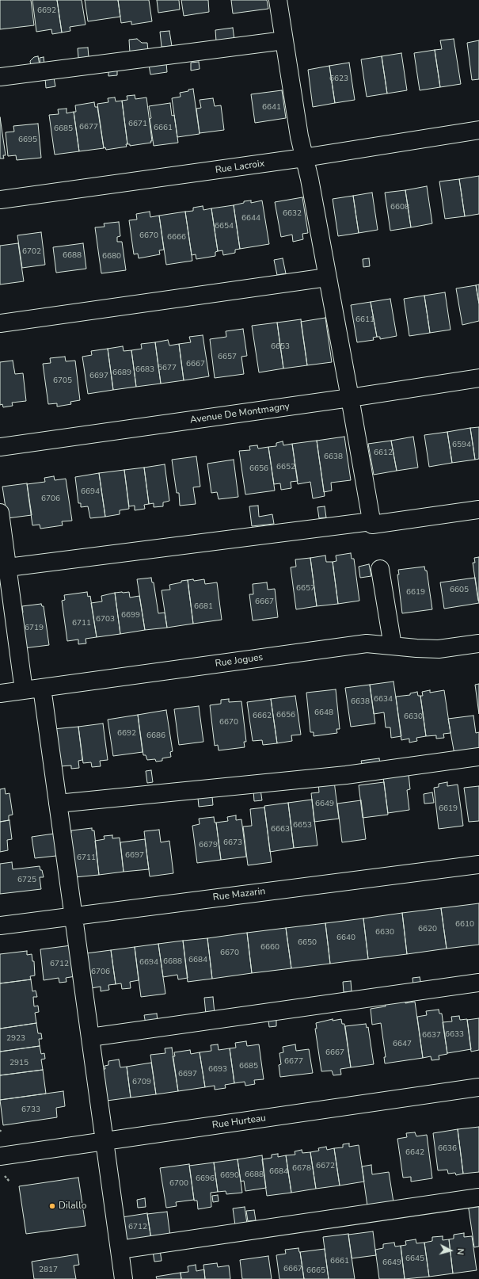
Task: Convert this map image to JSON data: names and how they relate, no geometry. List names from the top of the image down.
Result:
{
  "streets": {
    "street": [
      "Rue Lacroix",
      "Avenue De Montmagny",
      "Rue Jogues",
      "Rue Mazarin",
      "Rue Hurteau"
    ]
  },
  "places": ["Dilallo"],
  "house_numbers": [
    "6692",
    "6623",
    "6641",
    "6671",
    "6677",
    "6661",
    "6685",
    "6695",
    "6608",
    "6632",
    "6644",
    "6654",
    "6670",
    "6666",
    "6702",
    "6688",
    "6680",
    "6611",
    "6653",
    "6657",
    "6667",
    "6677",
    "6683",
    "6689",
    "6697",
    "6705",
    "6594",
    "6612",
    "6638",
    "6652",
    "6656",
    "6694",
    "6706",
    "6657",
    "6605",
    "6619",
    "6667",
    "6681",
    "6699",
    "6703",
    "6711",
    "6719",
    "6634",
    "6638",
    "6648",
    "6656",
    "6662",
    "6630",
    "6670",
    "6692",
    "6686",
    "6649",
    "6619",
    "6653",
    "6663",
    "6673",
    "6679",
    "6697",
    "6711",
    "6725",
    "6610",
    "6620",
    "6630",
    "6640",
    "6650",
    "6660",
    "6670",
    "6684",
    "6688",
    "6694",
    "6712",
    "6706",
    "6633",
    "6637",
    "2923",
    "6647",
    "6667",
    "6677",
    "2915",
    "6685",
    "6693",
    "6697",
    "6709",
    "6733",
    "6636",
    "6642",
    "6672",
    "6678",
    "6684",
    "6688",
    "6690",
    "6696",
    "6700",
    "6712",
    "6645",
    "6661",
    "6649",
    "6667",
    "2817",
    "6665"
  ],
  "north": "right"
}
